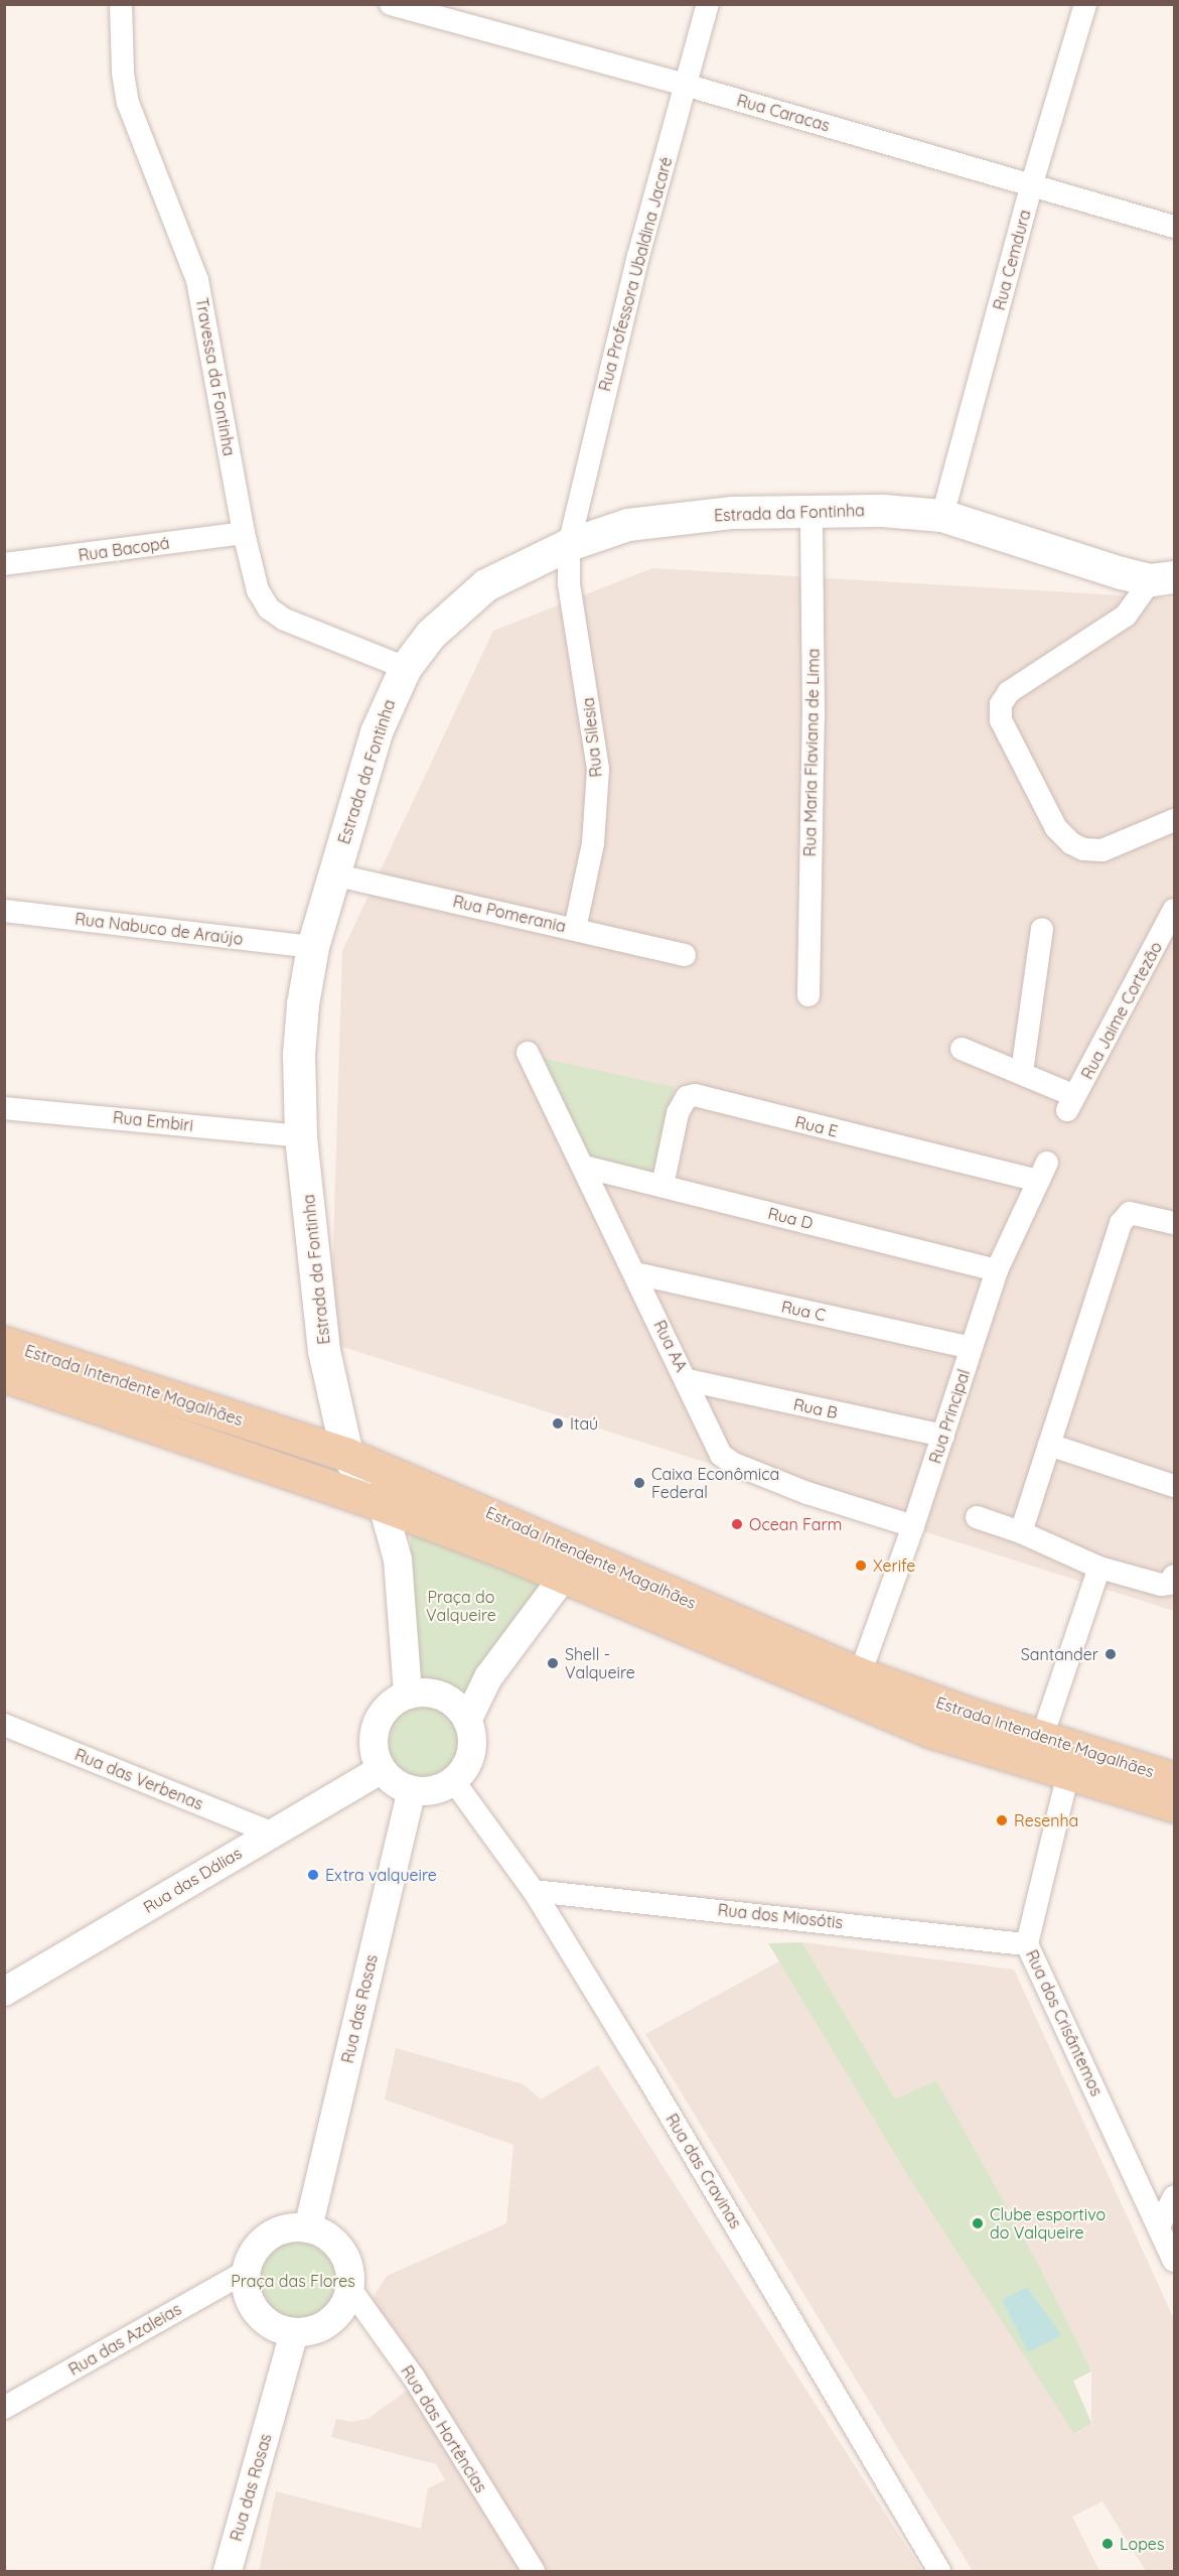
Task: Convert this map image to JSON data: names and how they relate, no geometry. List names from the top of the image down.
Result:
{
  "streets": {
    "main road": ["Estrada da Fontinha", "Estrada Intendente Magalhães"],
    "street": [
      "Rua Caracas",
      "Rua Cemdura",
      "Rua Professora Ubaldina Jacaré",
      "Travessa da Fontinha",
      "Rua Bacopá",
      "Rua Silesia",
      "Rua Maria Flaviana de Lima",
      "Rua Pomerania",
      "Rua Nabuco de Araújo",
      "Rua Jaime Cortezão",
      "Rua Embiri",
      "Rua E",
      "Rua D",
      "Rua C",
      "Rua AA",
      "Rua B",
      "Rua Principal",
      "Rua das Verbenas",
      "Rua das Dálias",
      "Rua dos Miosótis",
      "Rua das Rosas",
      "Rua dos Crisântemos",
      "Rua das Cravinas",
      "Rua das Azaleias",
      "Rua das Hortências"
    ]
  },
  "crossings": [
    ["Rua Caracas", "Rua Cemdura"],
    ["Rua Caracas", "Rua Professora Ubaldina Jacaré"],
    ["Rua Cemdura", "Estrada da Fontinha"],
    ["Rua Professora Ubaldina Jacaré", "Estrada da Fontinha"],
    ["Rua Professora Ubaldina Jacaré", "Rua Silesia"],
    ["Travessa da Fontinha", "Estrada da Fontinha"],
    ["Travessa da Fontinha", "Rua Bacopá"],
    ["Estrada da Fontinha", "Rua Silesia"],
    ["Estrada da Fontinha", "Rua Maria Flaviana de Lima"],
    ["Estrada da Fontinha", "Rua Pomerania"],
    ["Estrada da Fontinha", "Rua Nabuco de Araújo"],
    ["Estrada da Fontinha", "Rua Embiri"],
    ["Estrada da Fontinha", "Estrada Intendente Magalhães"],
    ["Rua Silesia", "Rua Pomerania"],
    ["Rua E", "Rua D"],
    ["Rua E", "Rua Principal"],
    ["Rua D", "Rua AA"],
    ["Rua D", "Rua Principal"],
    ["Rua C", "Rua AA"],
    ["Rua C", "Rua Principal"],
    ["Rua AA", "Rua B"],
    ["Rua AA", "Rua Principal"],
    ["Estrada Intendente Magalhães", "Rua Principal"],
    ["Estrada Intendente Magalhães", "Rua dos Crisântemos"],
    ["Rua B", "Rua Principal"],
    ["Rua das Verbenas", "Rua das Dálias"],
    ["Rua das Dálias", "Rua das Rosas"],
    ["Rua das Dálias", "Rua das Cravinas"],
    ["Rua dos Miosótis", "Rua dos Crisântemos"],
    ["Rua dos Miosótis", "Rua das Cravinas"],
    ["Rua das Rosas", "Rua das Cravinas"],
    ["Rua das Rosas", "Rua das Azaleias"],
    ["Rua das Rosas", "Rua das Hortências"],
    ["Rua das Azaleias", "Rua das Hortências"]
  ],
  "parks": ["Praça do Valqueire", "Praça das Flores"],
  "places": [
    "Itaú",
    "Caixa Econômica Federal",
    "Ocean Farm",
    "Xerife",
    "Santander",
    "Shell - Valqueire",
    "Resenha",
    "Extra valqueire",
    "Clube esportivo do Valqueire",
    "Lopes"
  ]
}
